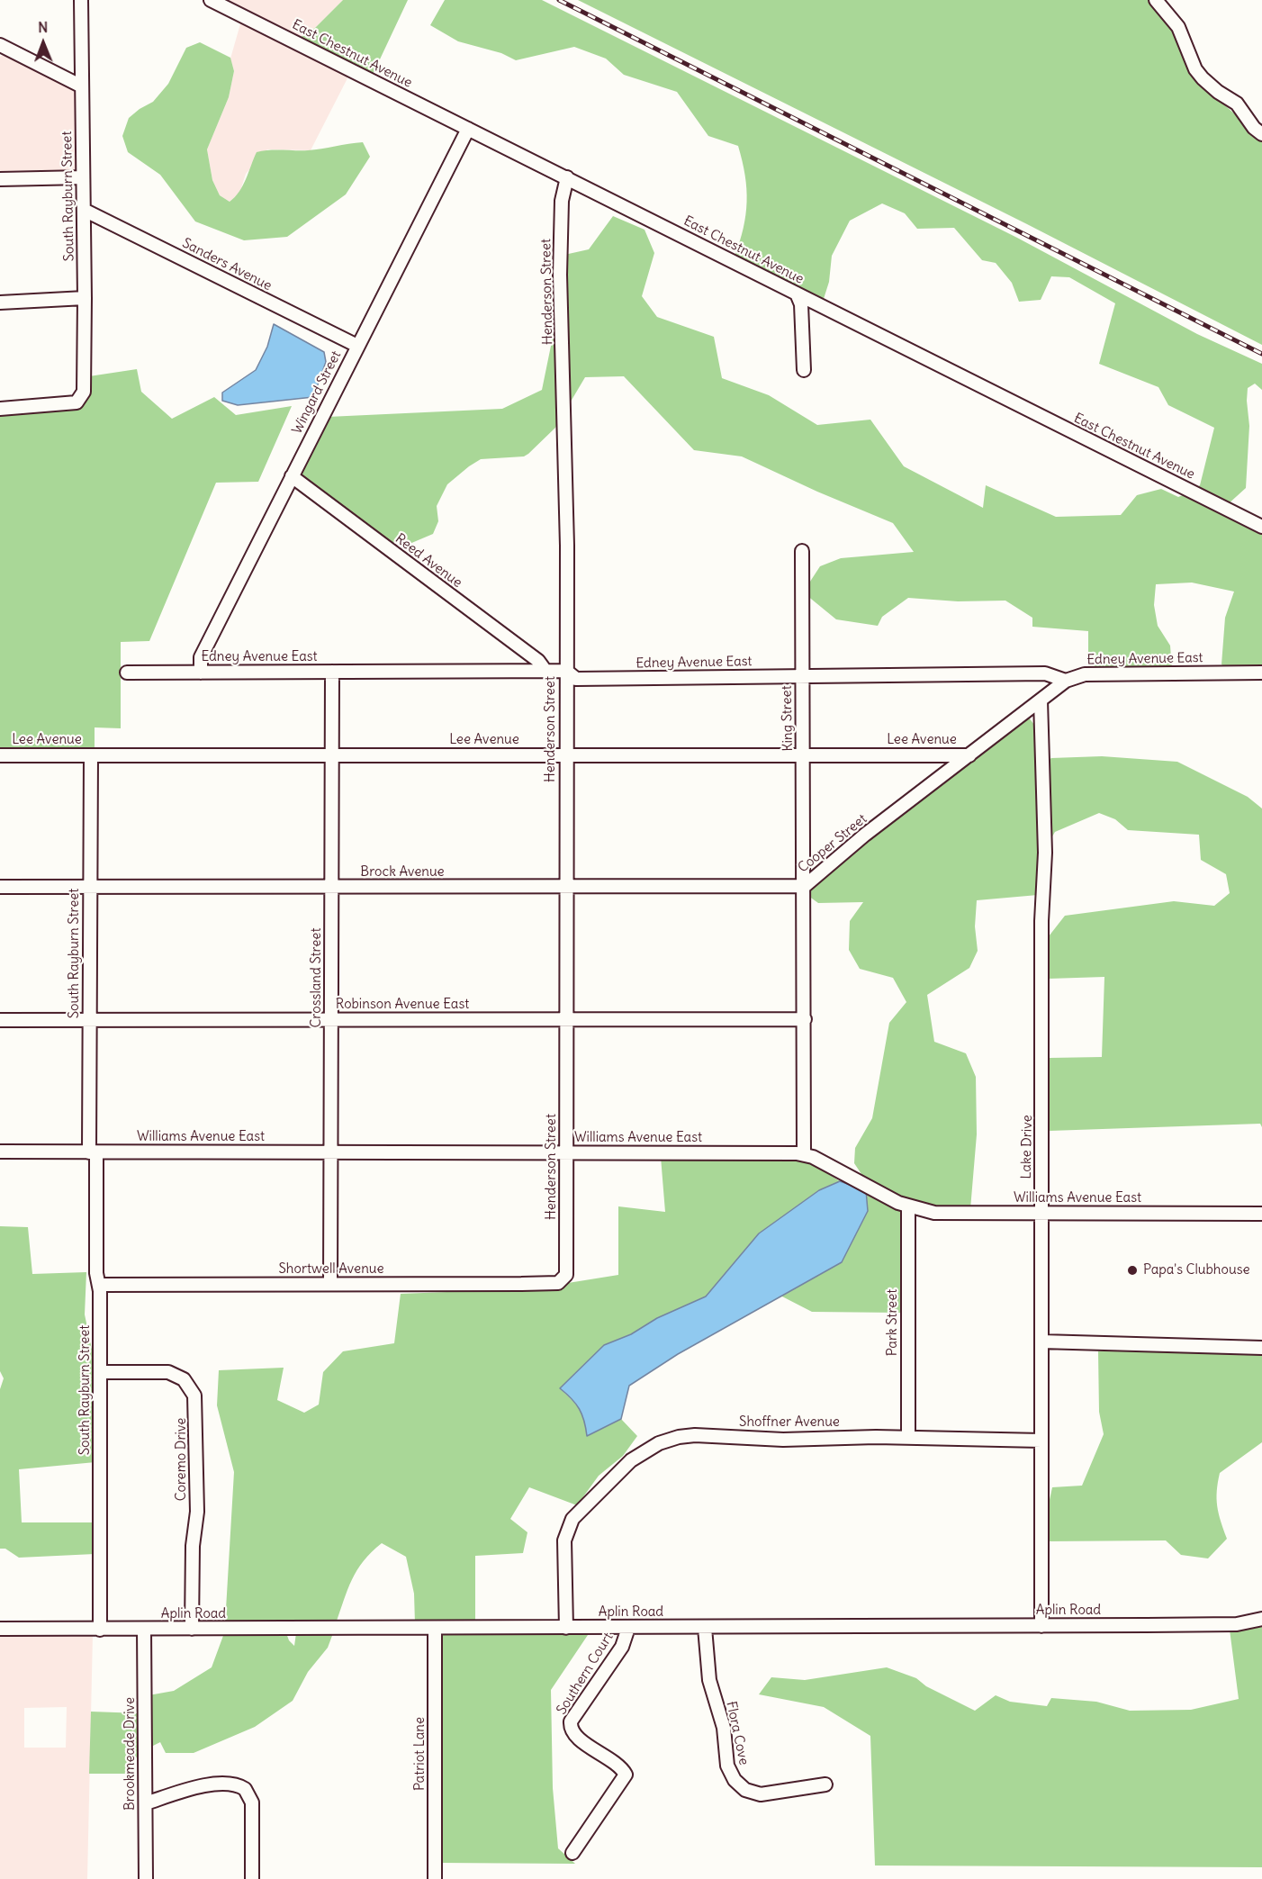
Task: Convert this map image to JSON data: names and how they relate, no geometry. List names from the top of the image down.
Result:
{
  "streets": {
    "street": [
      "East Chestnut Avenue",
      "South Rayburn Street",
      "Sanders Avenue",
      "Henderson Street",
      "Wingard Street",
      "Reed Avenue",
      "Edney Avenue East",
      "King Street",
      "Lee Avenue",
      "Cooper Street",
      "Brock Avenue",
      "Crossland Street",
      "Robinson Avenue East",
      "Williams Avenue East",
      "Lake Drive",
      "Shortwell Avenue",
      "Park Street",
      "Shoffner Avenue",
      "Coremo Drive",
      "Aplin Road",
      "Southern Court",
      "Flora Cove",
      "Brookmeade Drive",
      "Patriot Lane"
    ]
  },
  "crossings": [
    ["East Chestnut Avenue", "Henderson Street"],
    ["East Chestnut Avenue", "Wingard Street"],
    ["South Rayburn Street", "Sanders Avenue"],
    ["South Rayburn Street", "Lee Avenue"],
    ["South Rayburn Street", "Brock Avenue"],
    ["South Rayburn Street", "Robinson Avenue East"],
    ["South Rayburn Street", "Williams Avenue East"],
    ["South Rayburn Street", "Shortwell Avenue"],
    ["South Rayburn Street", "Coremo Drive"],
    ["South Rayburn Street", "Aplin Road"],
    ["Sanders Avenue", "Wingard Street"],
    ["Henderson Street", "Edney Avenue East"],
    ["Henderson Street", "Lee Avenue"],
    ["Henderson Street", "Brock Avenue"],
    ["Henderson Street", "Robinson Avenue East"],
    ["Henderson Street", "Williams Avenue East"],
    ["Henderson Street", "Shortwell Avenue"],
    ["Wingard Street", "Reed Avenue"],
    ["Wingard Street", "Edney Avenue East"],
    ["Reed Avenue", "Edney Avenue East"],
    ["Edney Avenue East", "King Street"],
    ["Edney Avenue East", "Cooper Street"],
    ["Edney Avenue East", "Crossland Street"],
    ["King Street", "Lee Avenue"],
    ["King Street", "Cooper Street"],
    ["King Street", "Brock Avenue"],
    ["Lee Avenue", "Cooper Street"],
    ["Lee Avenue", "Crossland Street"],
    ["Cooper Street", "Brock Avenue"],
    ["Cooper Street", "Robinson Avenue East"],
    ["Cooper Street", "Williams Avenue East"],
    ["Cooper Street", "Lake Drive"],
    ["Brock Avenue", "Crossland Street"],
    ["Crossland Street", "Robinson Avenue East"],
    ["Crossland Street", "Williams Avenue East"],
    ["Crossland Street", "Shortwell Avenue"],
    ["Williams Avenue East", "Lake Drive"],
    ["Williams Avenue East", "Park Street"],
    ["Lake Drive", "Shoffner Avenue"],
    ["Lake Drive", "Aplin Road"],
    ["Park Street", "Shoffner Avenue"],
    ["Shoffner Avenue", "Aplin Road"],
    ["Coremo Drive", "Aplin Road"],
    ["Aplin Road", "Southern Court"],
    ["Aplin Road", "Flora Cove"],
    ["Aplin Road", "Brookmeade Drive"],
    ["Aplin Road", "Patriot Lane"]
  ],
  "places": ["Papa's Clubhouse"],
  "north": "top"
}
